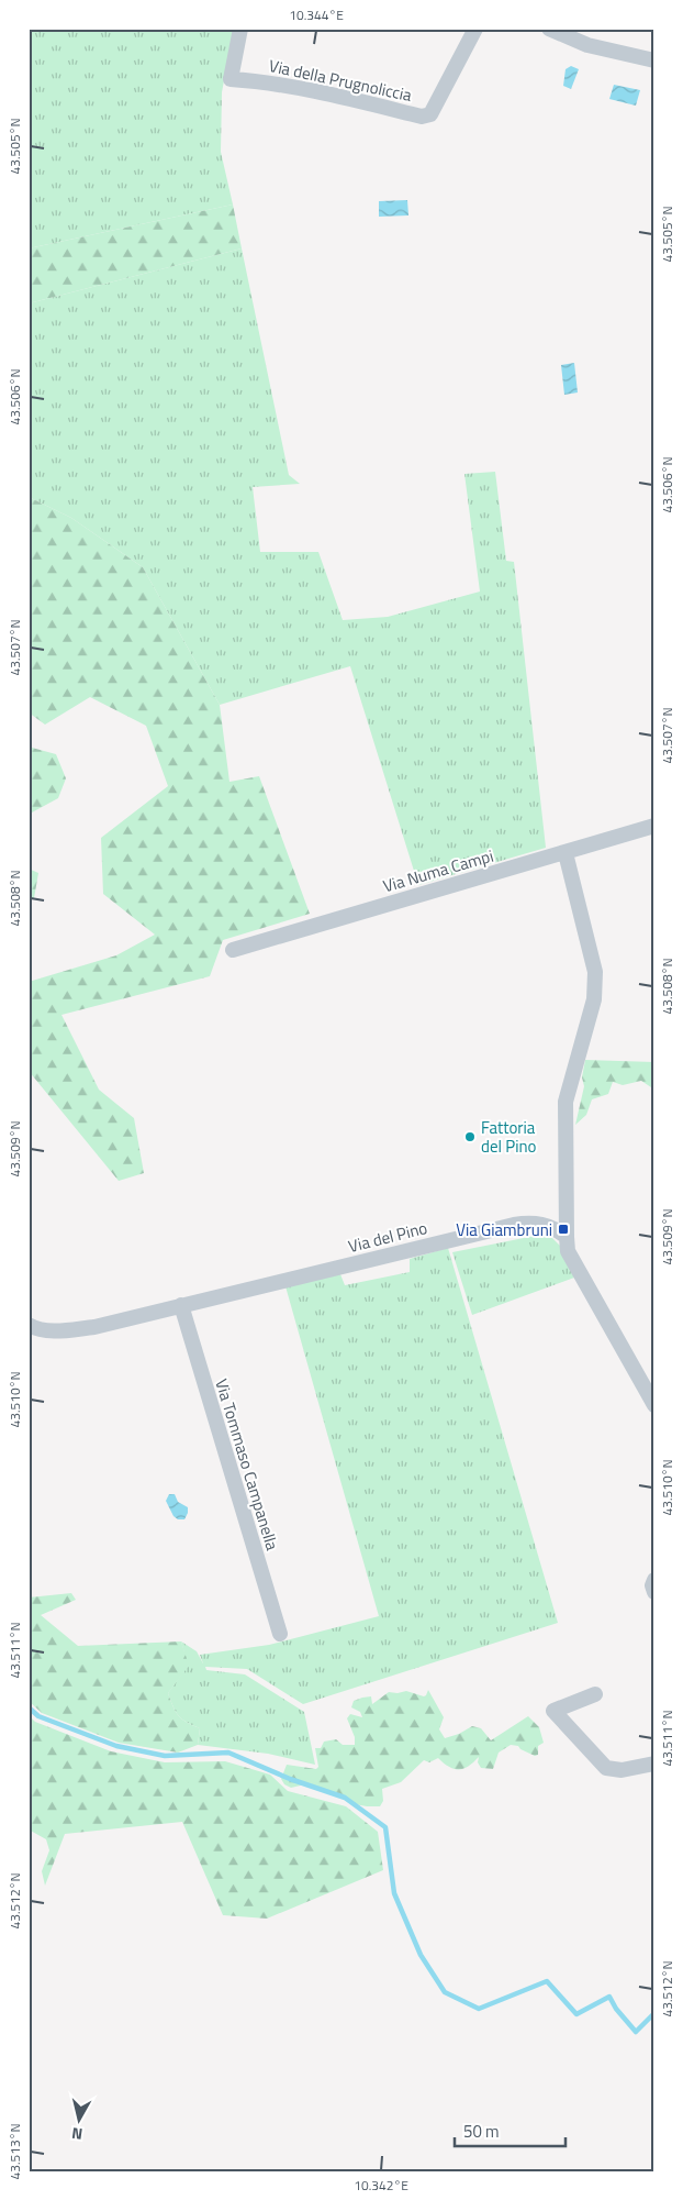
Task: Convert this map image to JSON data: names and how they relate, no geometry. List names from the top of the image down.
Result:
{
  "streets": {
    "street": [
      "Via della Prugnoliccia",
      "Via Numa Campi",
      "Via del Pino",
      "Via Tommaso Campanella"
    ]
  },
  "crossings": [
    ["Via del Pino", "Via Tommaso Campanella"]
  ],
  "places": {
    "other": ["Fattoria del Pino"],
    "transit": ["Via Giambruni"]
  },
  "scale_bar": "50 m",
  "north": "bottom",
  "coordinates": [
    "10.344°E",
    "43.505°N",
    "43.506°N",
    "43.507°N",
    "43.508°N",
    "43.509°N",
    "43.510°N",
    "43.511°N",
    "43.512°N",
    "43.513°N",
    "10.342°E"
  ]
}
